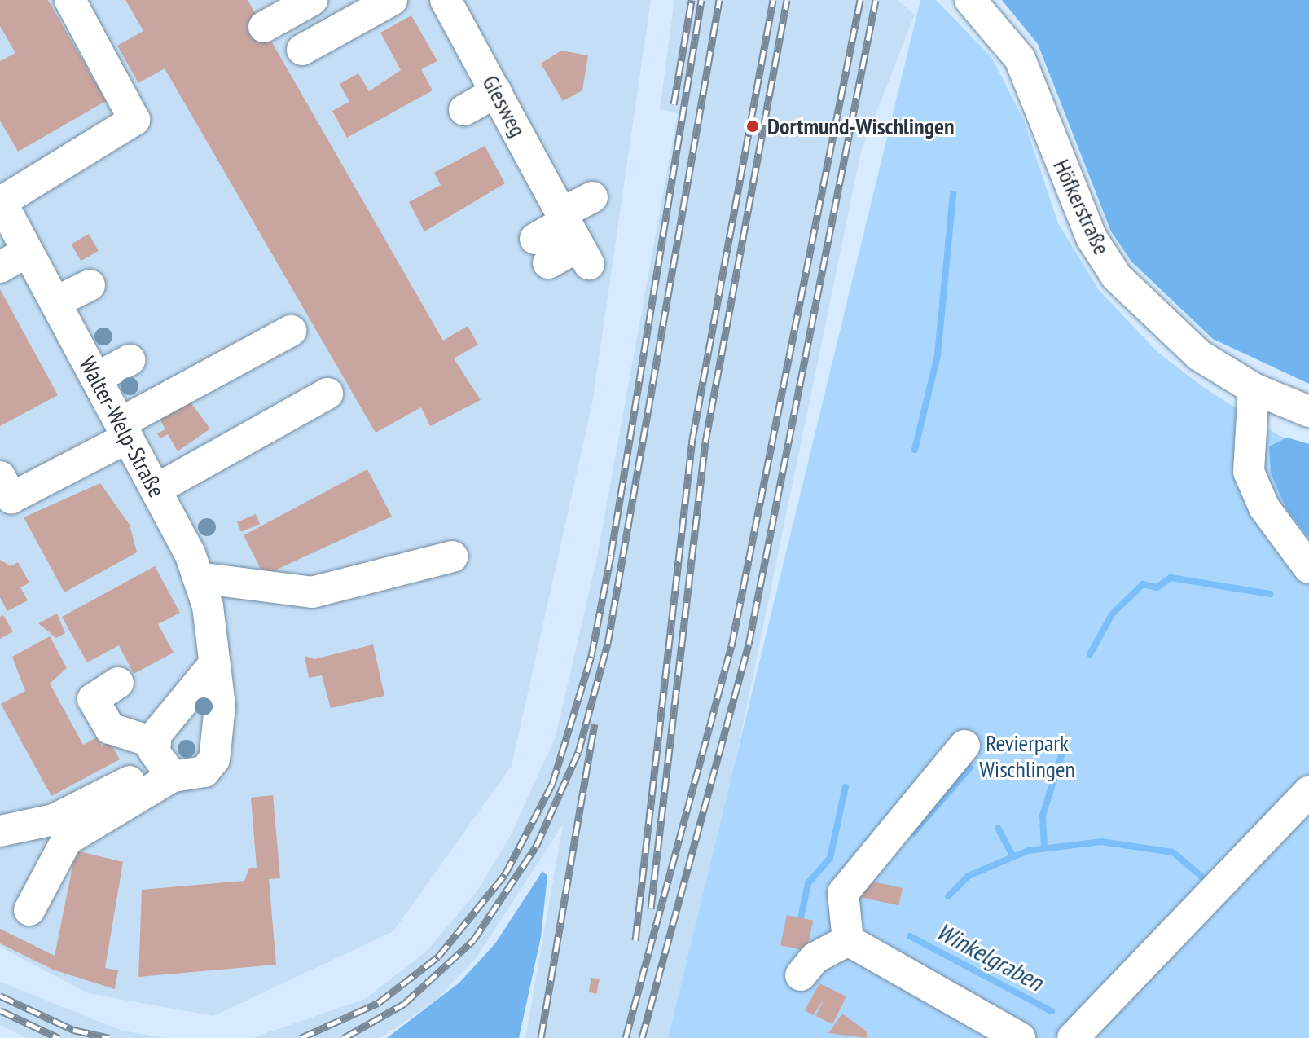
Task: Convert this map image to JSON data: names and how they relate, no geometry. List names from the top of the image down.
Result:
{
  "streets": {
    "street": ["Giesweg", "Höfkerstraße", "Walter-Welp-Straße"]
  },
  "water": ["Winkelgraben"],
  "parks": ["Revierpark Wischlingen"],
  "places": ["Dortmund-Wischlingen"]
}
